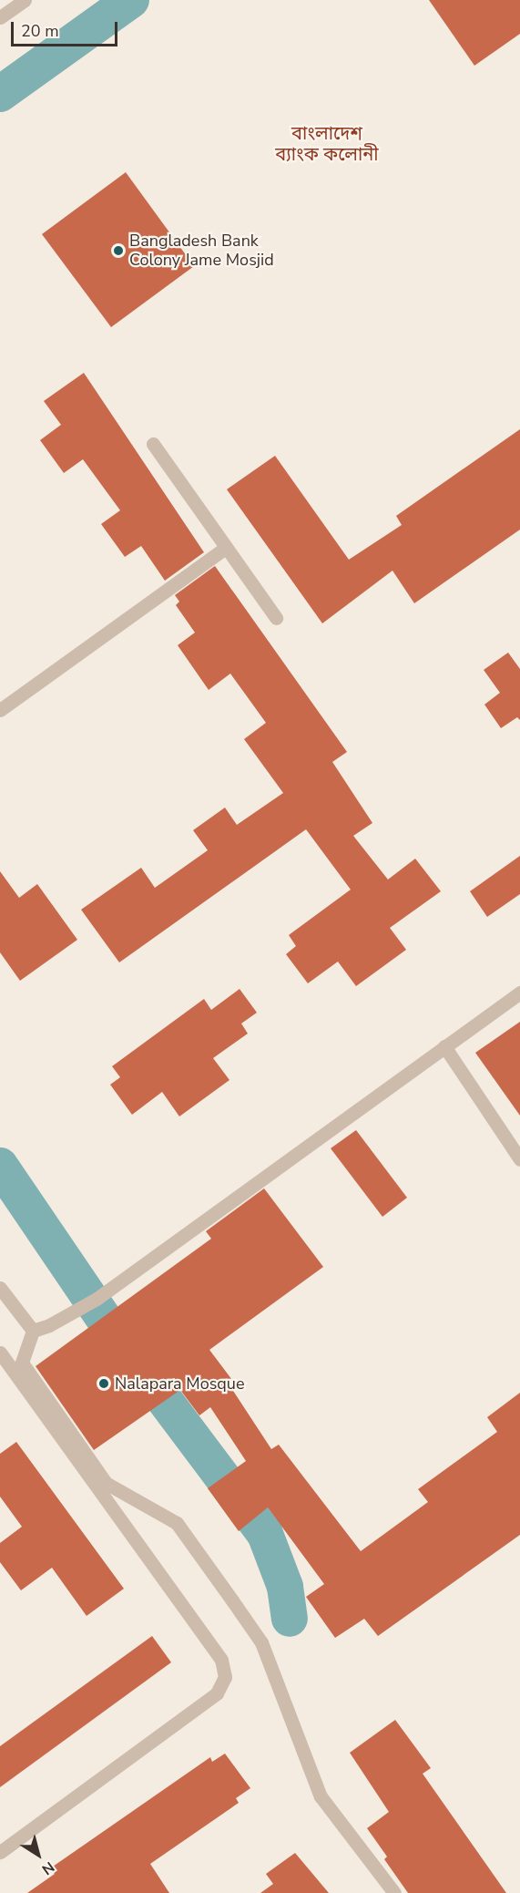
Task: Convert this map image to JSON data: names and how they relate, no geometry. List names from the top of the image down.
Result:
{
  "districts": ["বাংলাদেশ ব্যাংক কলোনী"],
  "places": ["Bangladesh Bank Colony Jame Mosjid", "Nalapara Mosque"],
  "scale_bar": "20 m",
  "north": "bottom right"
}
